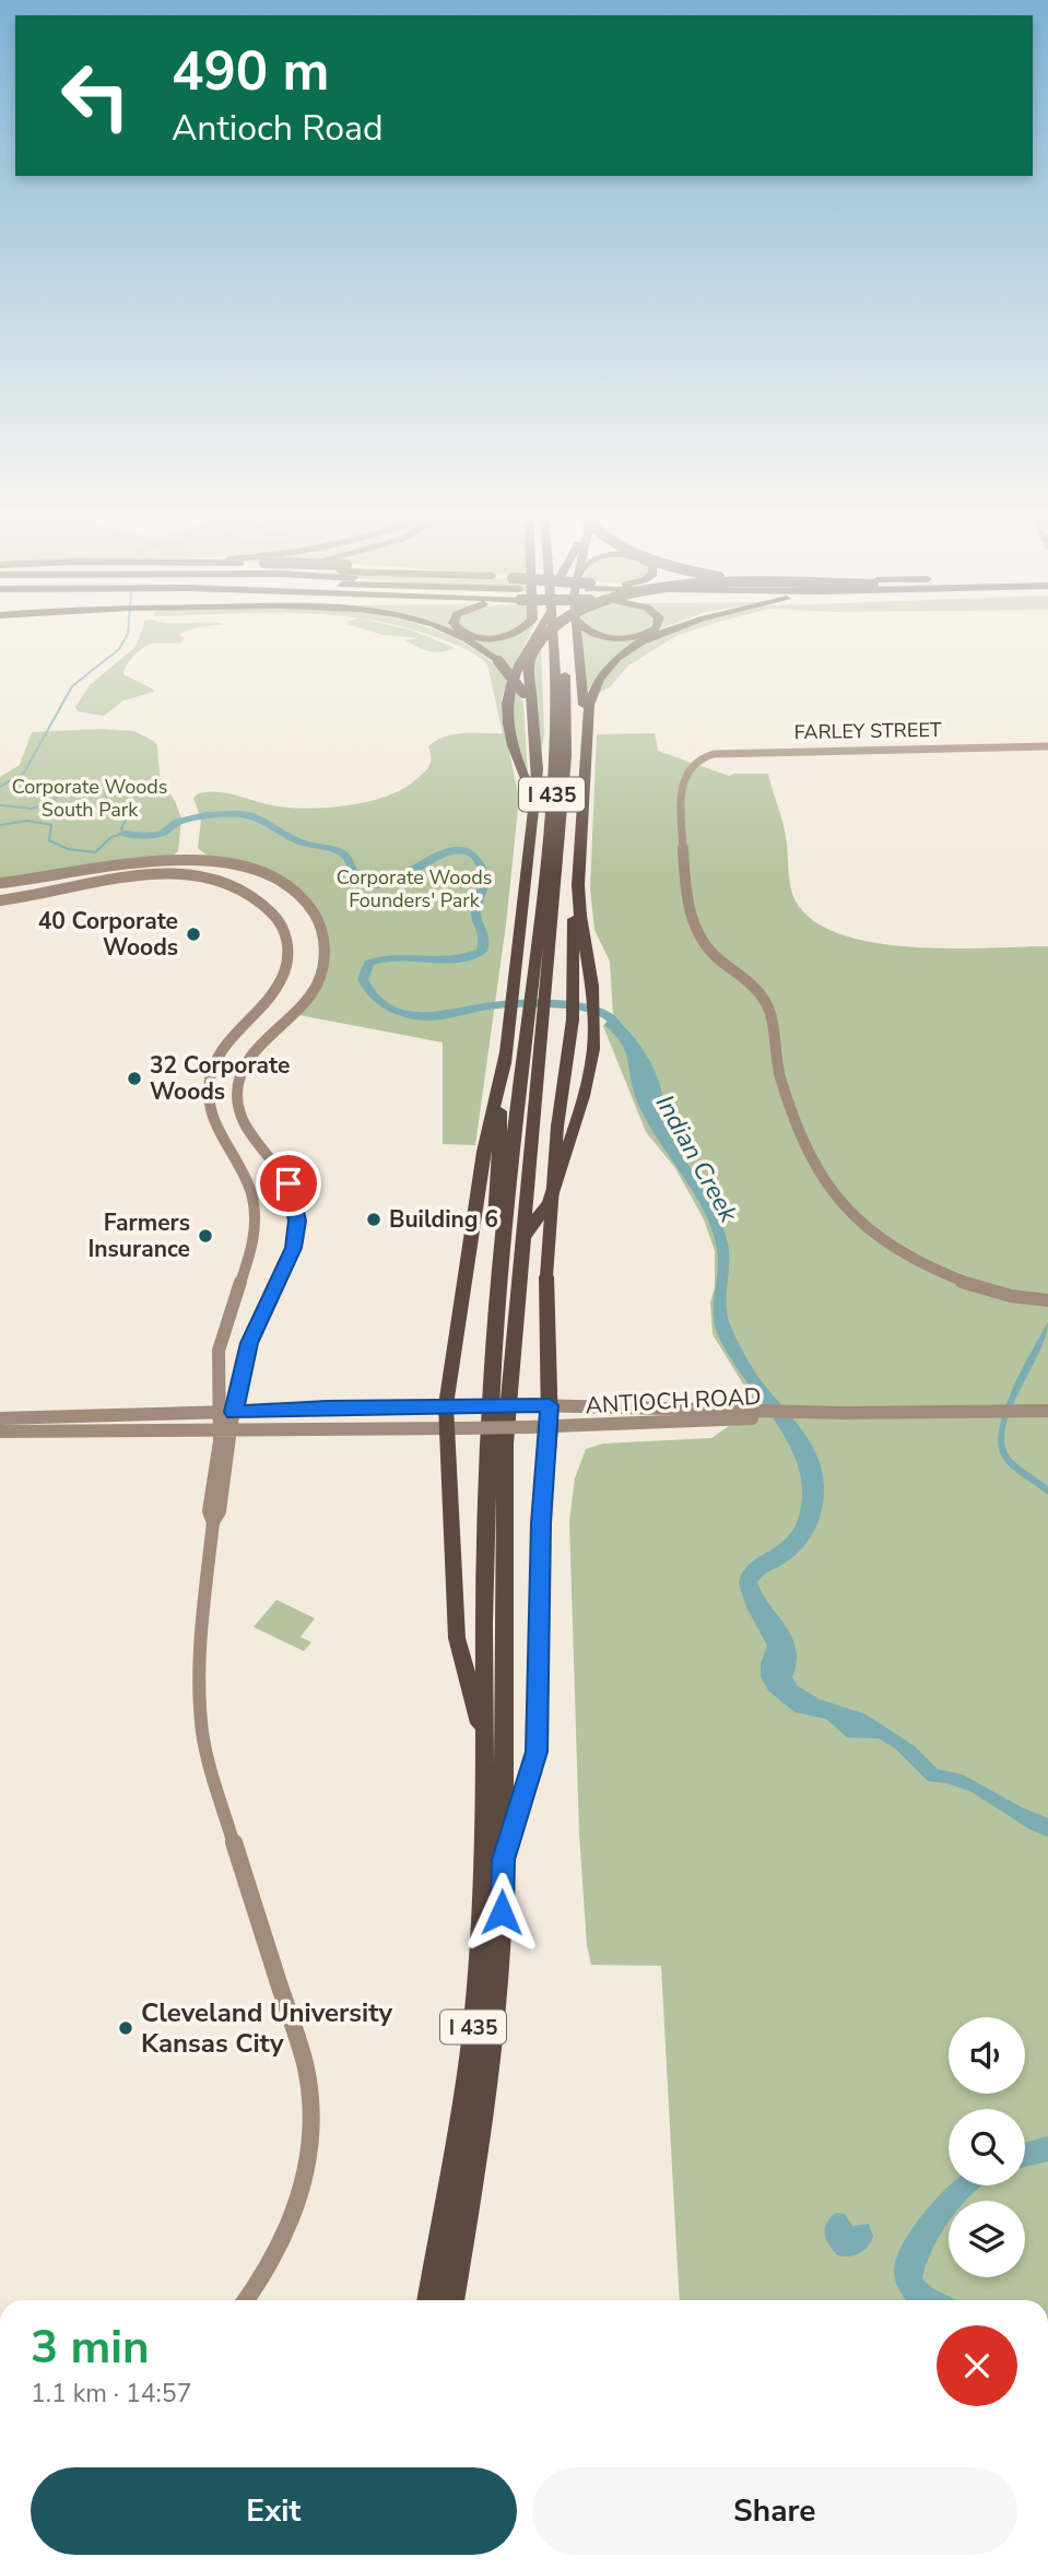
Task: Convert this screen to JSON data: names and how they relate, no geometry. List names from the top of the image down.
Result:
{
  "streets": {
    "highway": ["I 435"],
    "street": ["FARLEY STREET", "ANTIOCH ROAD"]
  },
  "water": ["Indian Creek"],
  "parks": ["Corporate Woods South Park", "Corporate Woods Founders' Park"],
  "places": [
    "40 Corporate Woods",
    "32 Corporate Woods",
    "Building 6",
    "Farmers Insurance",
    "Cleveland University Kansas City"
  ],
  "page": {
    "turn": ["490 m", "Antioch Road"],
    "heading": ["3 min", "1.1 km · 14:57"],
    "buttons": ["Exit", "Share"]
  }
}
